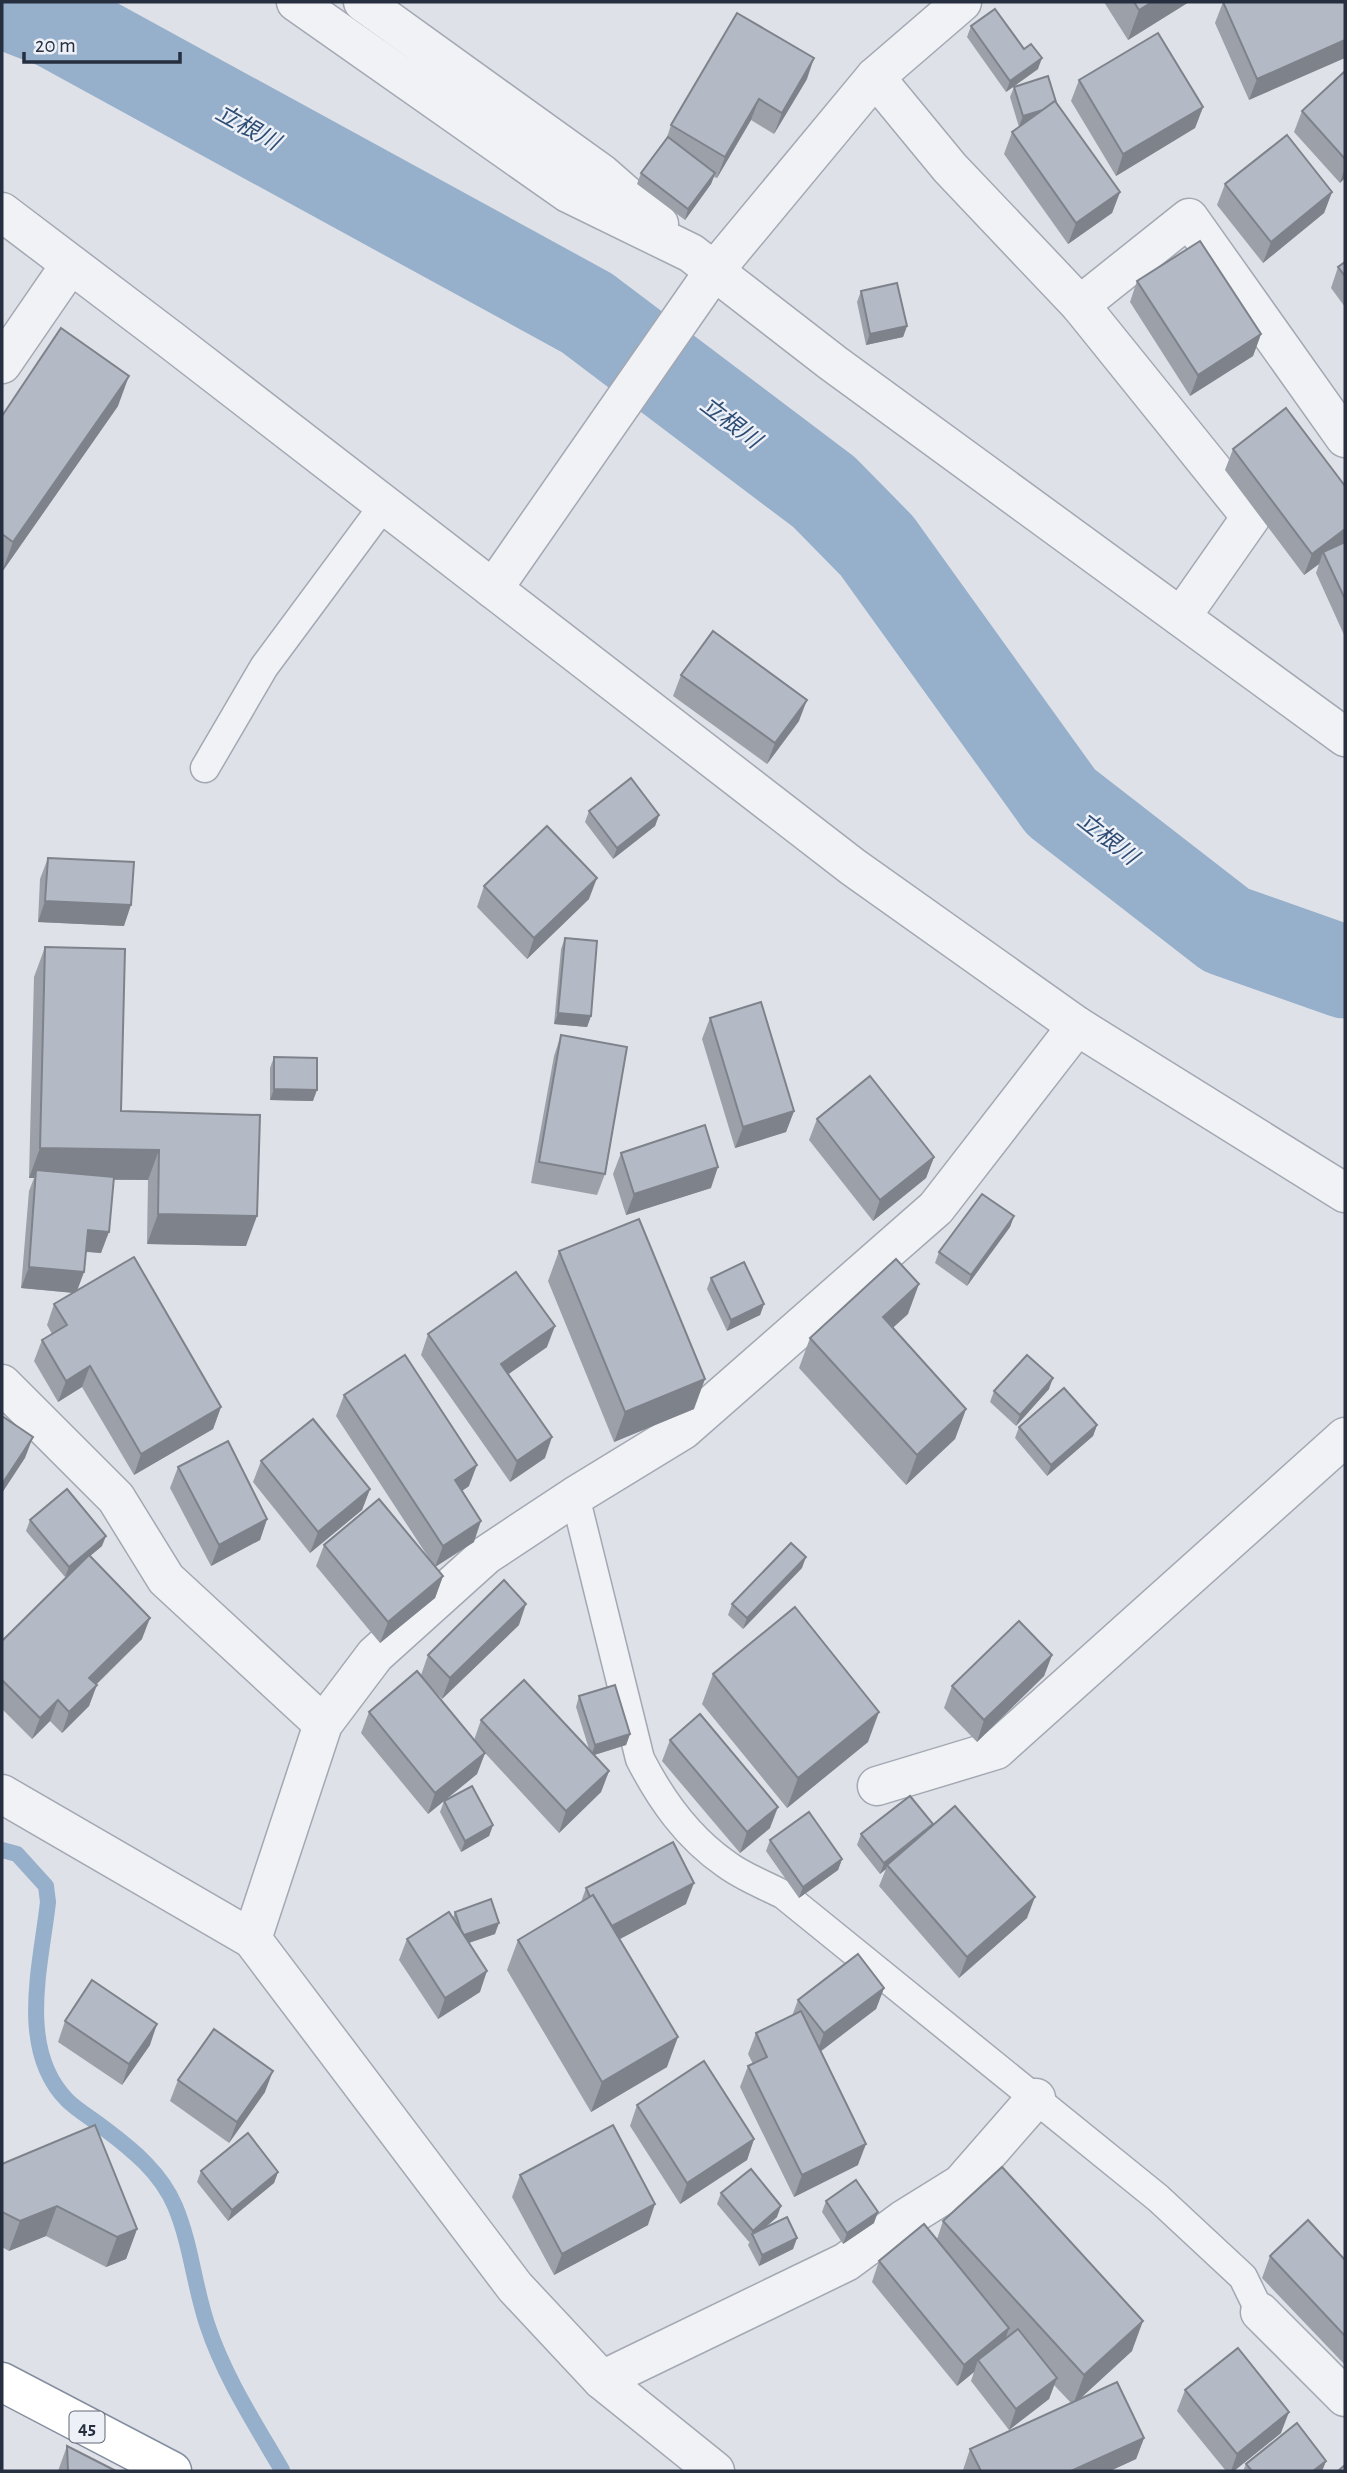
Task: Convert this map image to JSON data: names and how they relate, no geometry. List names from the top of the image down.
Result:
{
  "streets": {
    "highway": ["45"]
  },
  "water": ["立根川"],
  "scale_bar": "20 m"
}
